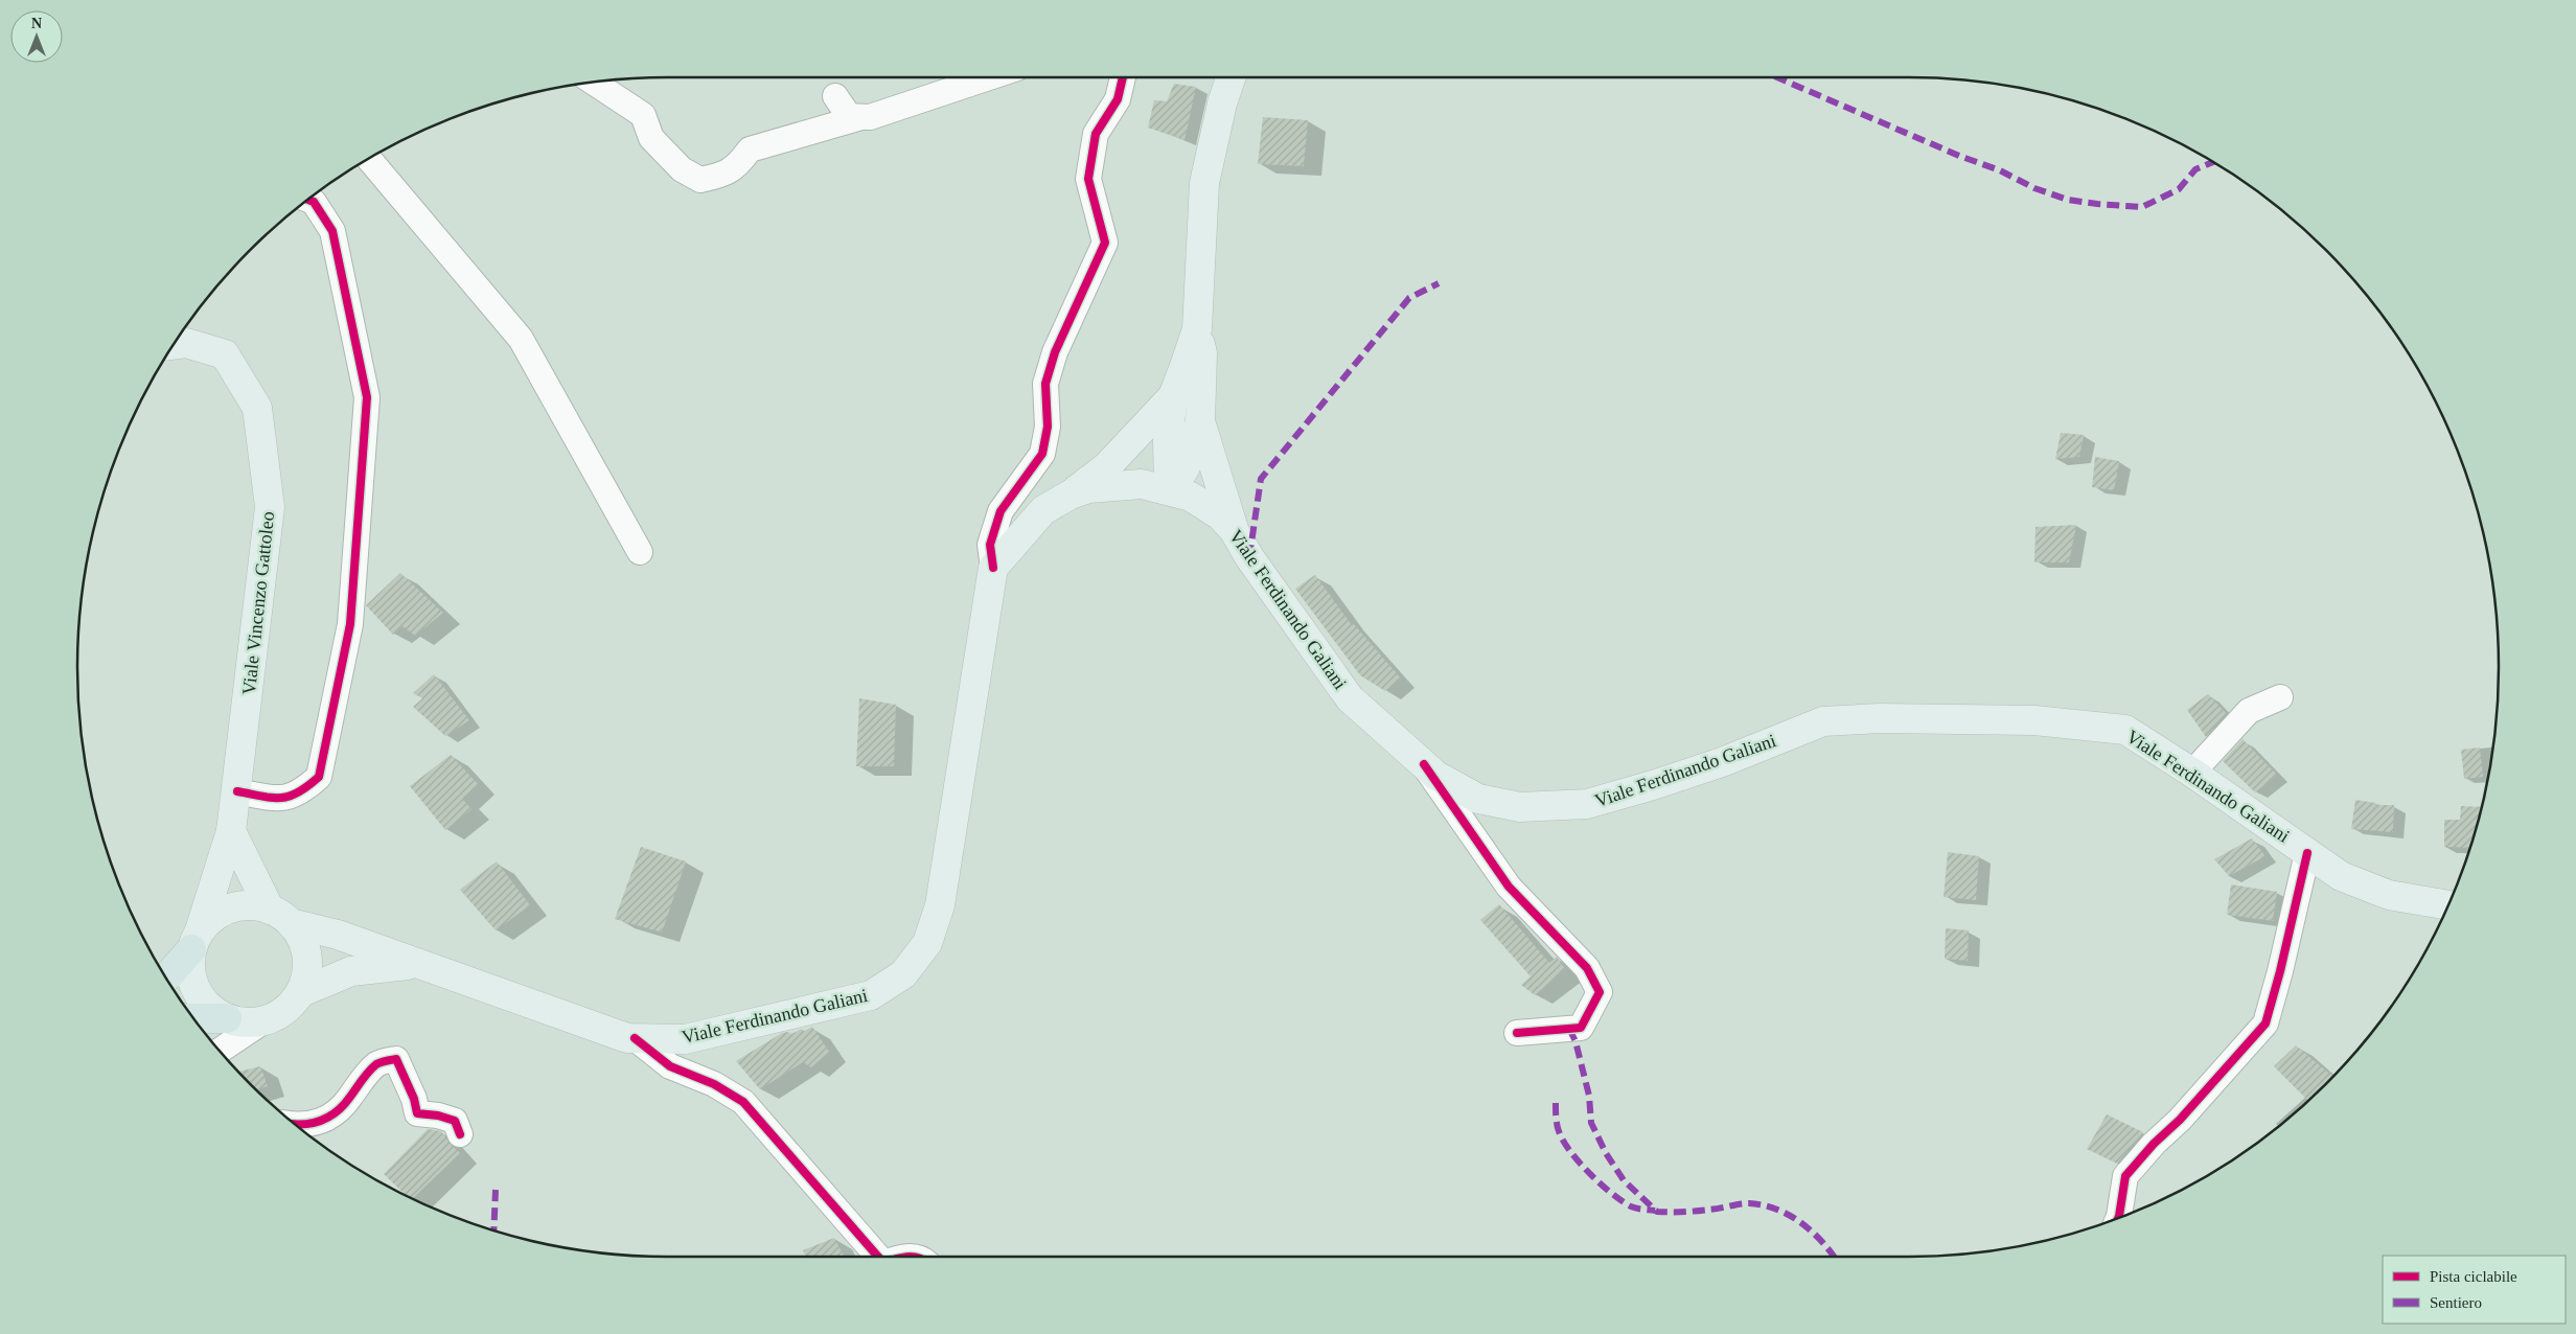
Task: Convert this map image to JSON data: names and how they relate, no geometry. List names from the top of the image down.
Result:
{
  "streets": {
    "main road": ["Viale Vincenzo Gattoleo", "Viale Ferdinando Galiani"]
  },
  "crossings": [
    ["Viale Vincenzo Gattoleo", "Viale Ferdinando Galiani"]
  ],
  "legend": ["Pista ciclabile", "Sentiero"],
  "north": "top"
}
